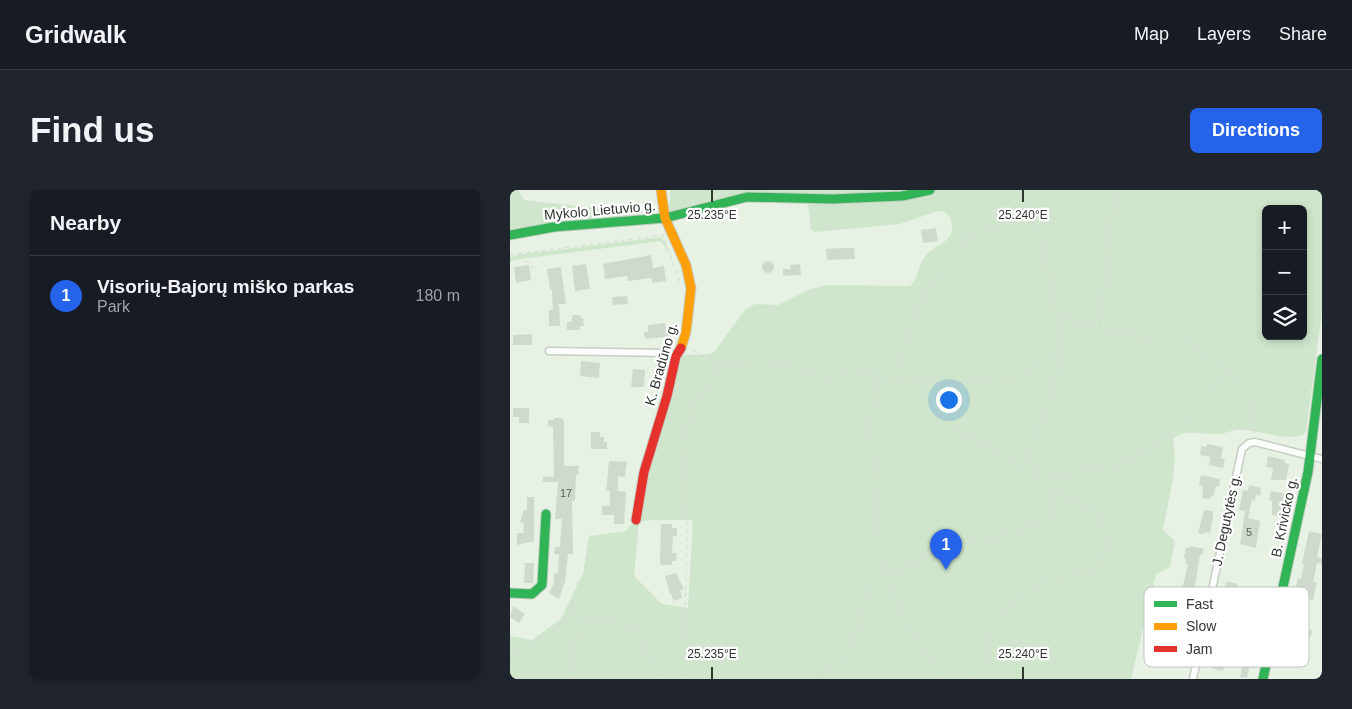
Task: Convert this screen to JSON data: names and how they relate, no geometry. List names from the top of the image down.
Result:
{
  "streets": {
    "street": [
      "Mykolo Lietuvio g.",
      "K. Bradūno g.",
      "B. Krivicko g.",
      "J. Degutytės g."
    ]
  },
  "crossings": [
    ["Mykolo Lietuvio g.", "K. Bradūno g."]
  ],
  "house_numbers": ["17", "5"],
  "legend": ["Fast", "Slow", "Jam"],
  "page": {
    "header": "Gridwalk",
    "nav": ["Map", "Layers", "Share"],
    "buttons": "Directions",
    "title": "Find us",
    "heading": "Nearby",
    "map_buttons": ["+", "−"],
    "list": [
      {
        "mark": "1",
        "name": "Visorių-Bajorų miško parkas",
        "note": "Park",
        "value": "180 m"
      }
    ],
    "pins": "1"
  },
  "coordinates": ["25.235°E", "25.240°E"]
}
